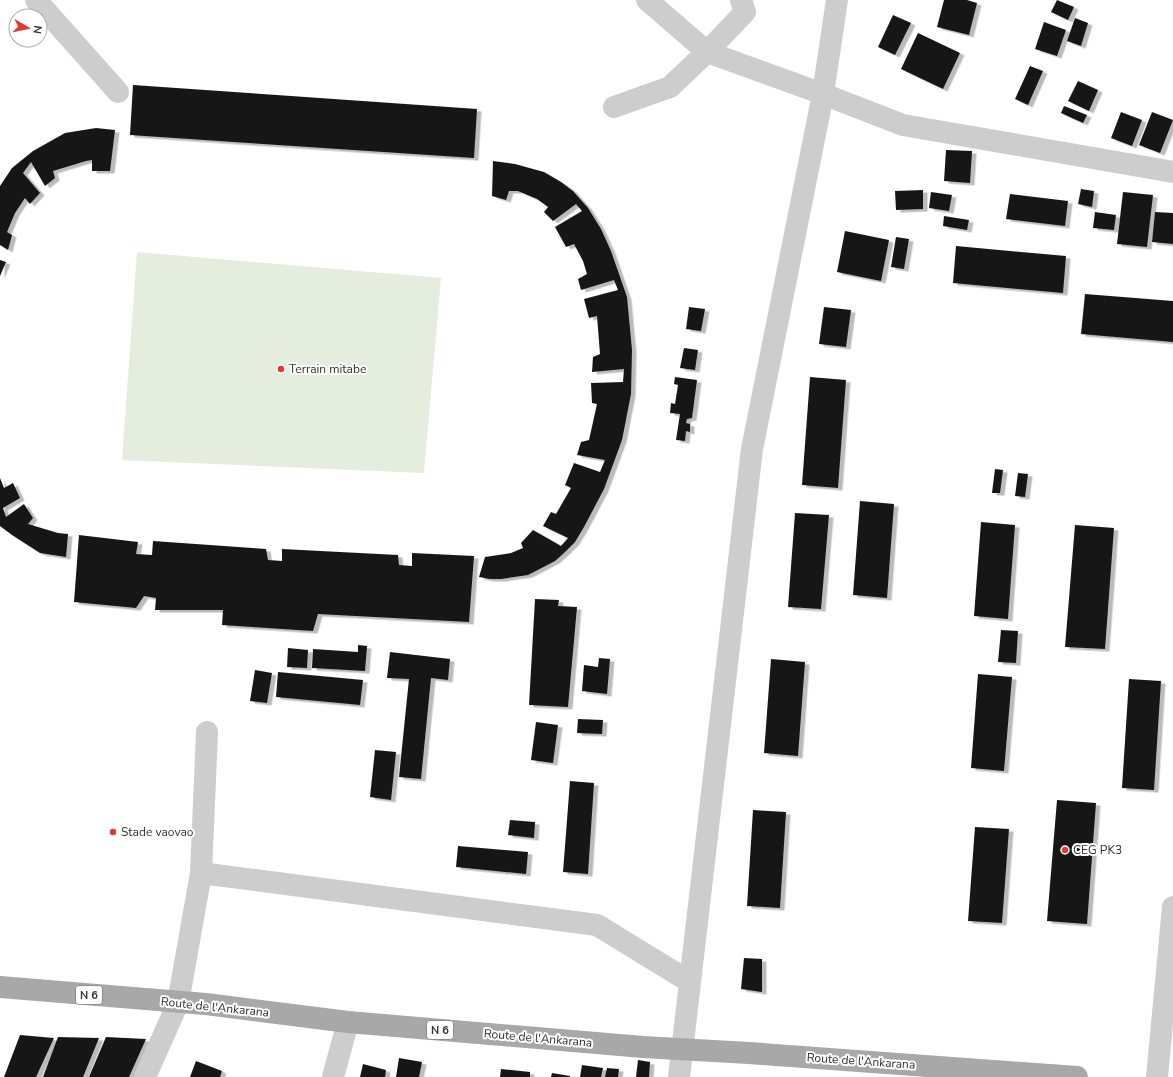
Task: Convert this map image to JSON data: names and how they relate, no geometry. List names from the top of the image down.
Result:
{
  "streets": {
    "main road": ["N 6", "Route de l'Ankarana"]
  },
  "places": ["Terrain mitabe", "Stade vaovao", "CEG PK3"],
  "north": "right"
}
